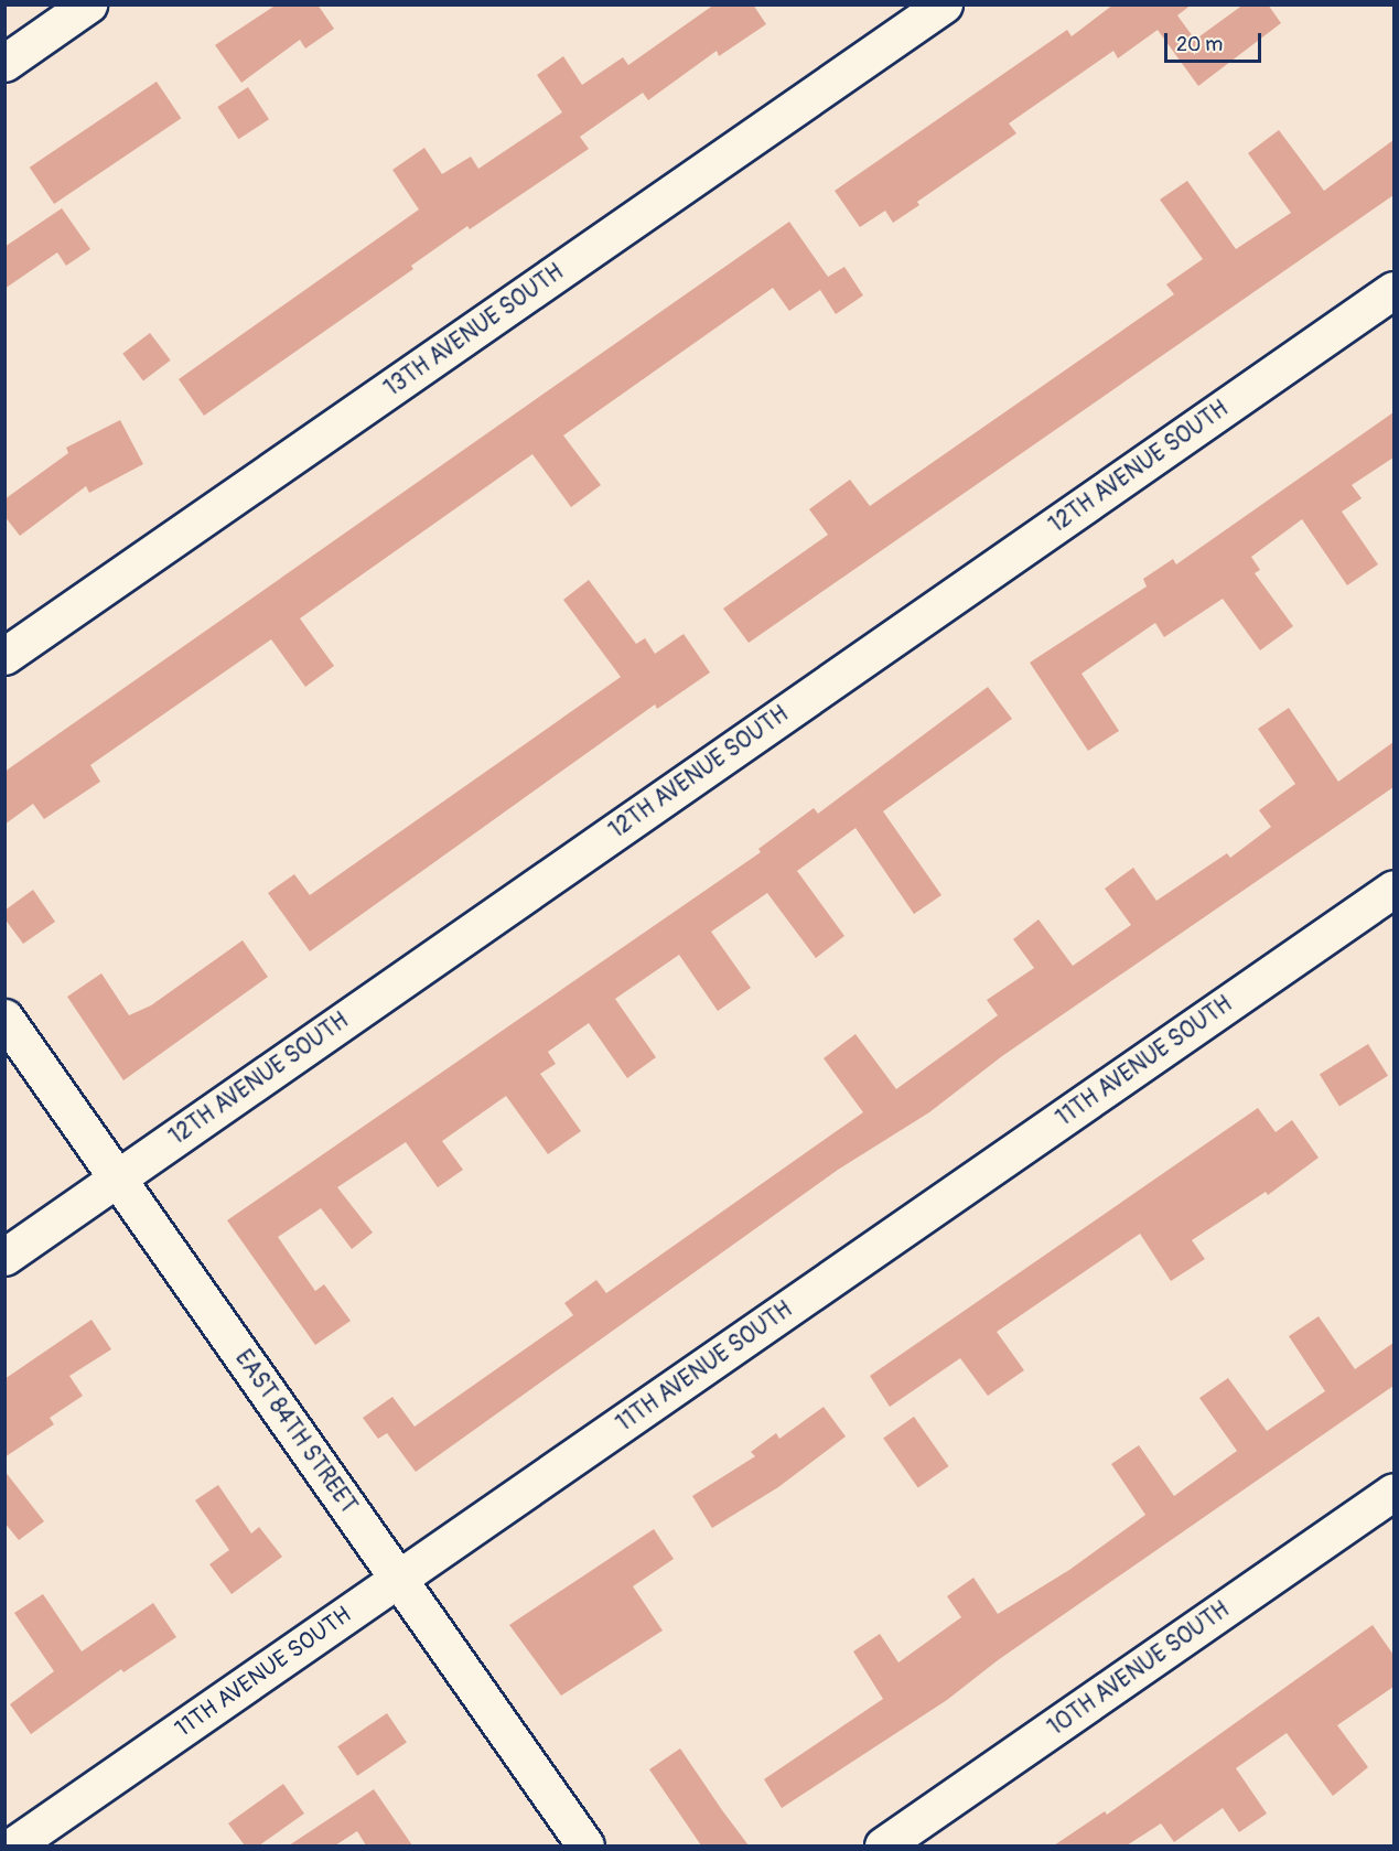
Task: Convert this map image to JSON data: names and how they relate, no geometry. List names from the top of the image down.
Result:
{
  "streets": {
    "street": [
      "13TH AVENUE SOUTH",
      "12TH AVENUE SOUTH",
      "11TH AVENUE SOUTH",
      "EAST 84TH STREET",
      "10TH AVENUE SOUTH"
    ]
  },
  "crossings": [
    ["12TH AVENUE SOUTH", "EAST 84TH STREET"],
    ["11TH AVENUE SOUTH", "EAST 84TH STREET"]
  ],
  "scale_bar": "20 m"
}
